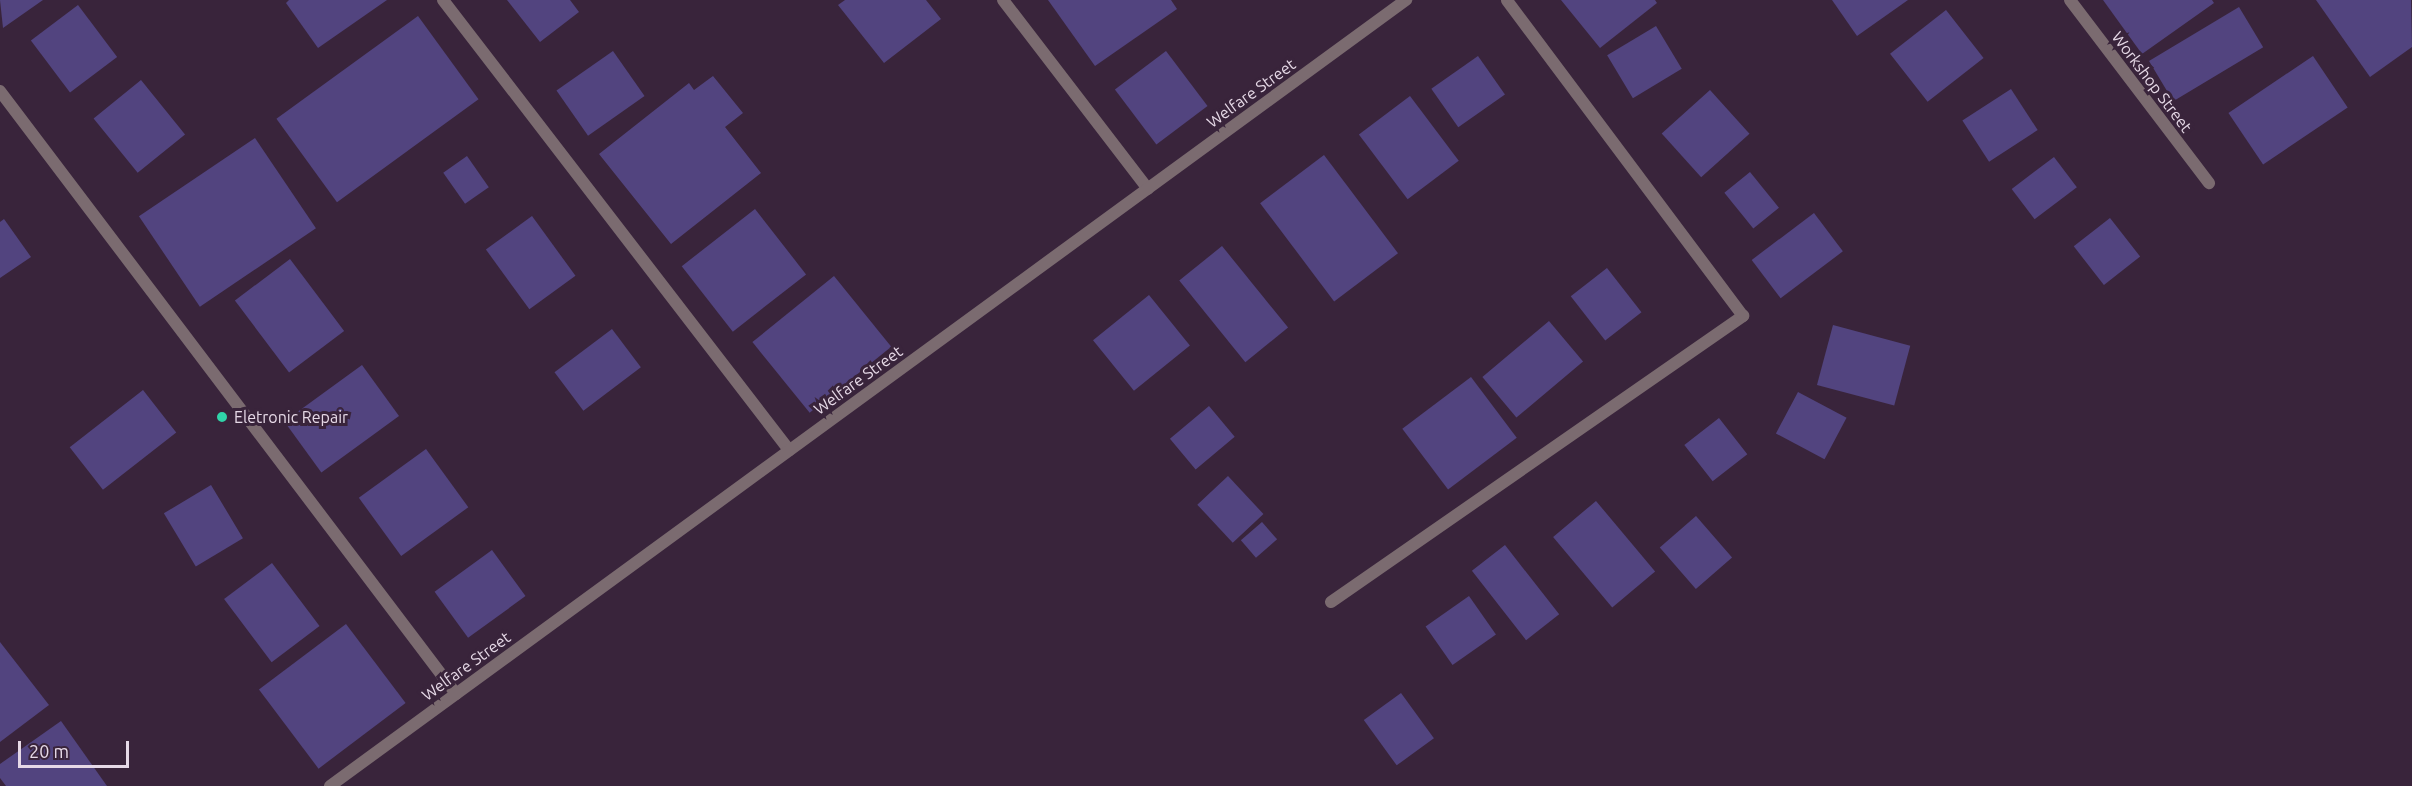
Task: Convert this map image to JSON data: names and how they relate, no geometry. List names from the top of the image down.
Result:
{
  "streets": {
    "street": ["Workshop Street", "Welfare Street"]
  },
  "places": ["Eletronic Repair"],
  "scale_bar": "20 m"
}
